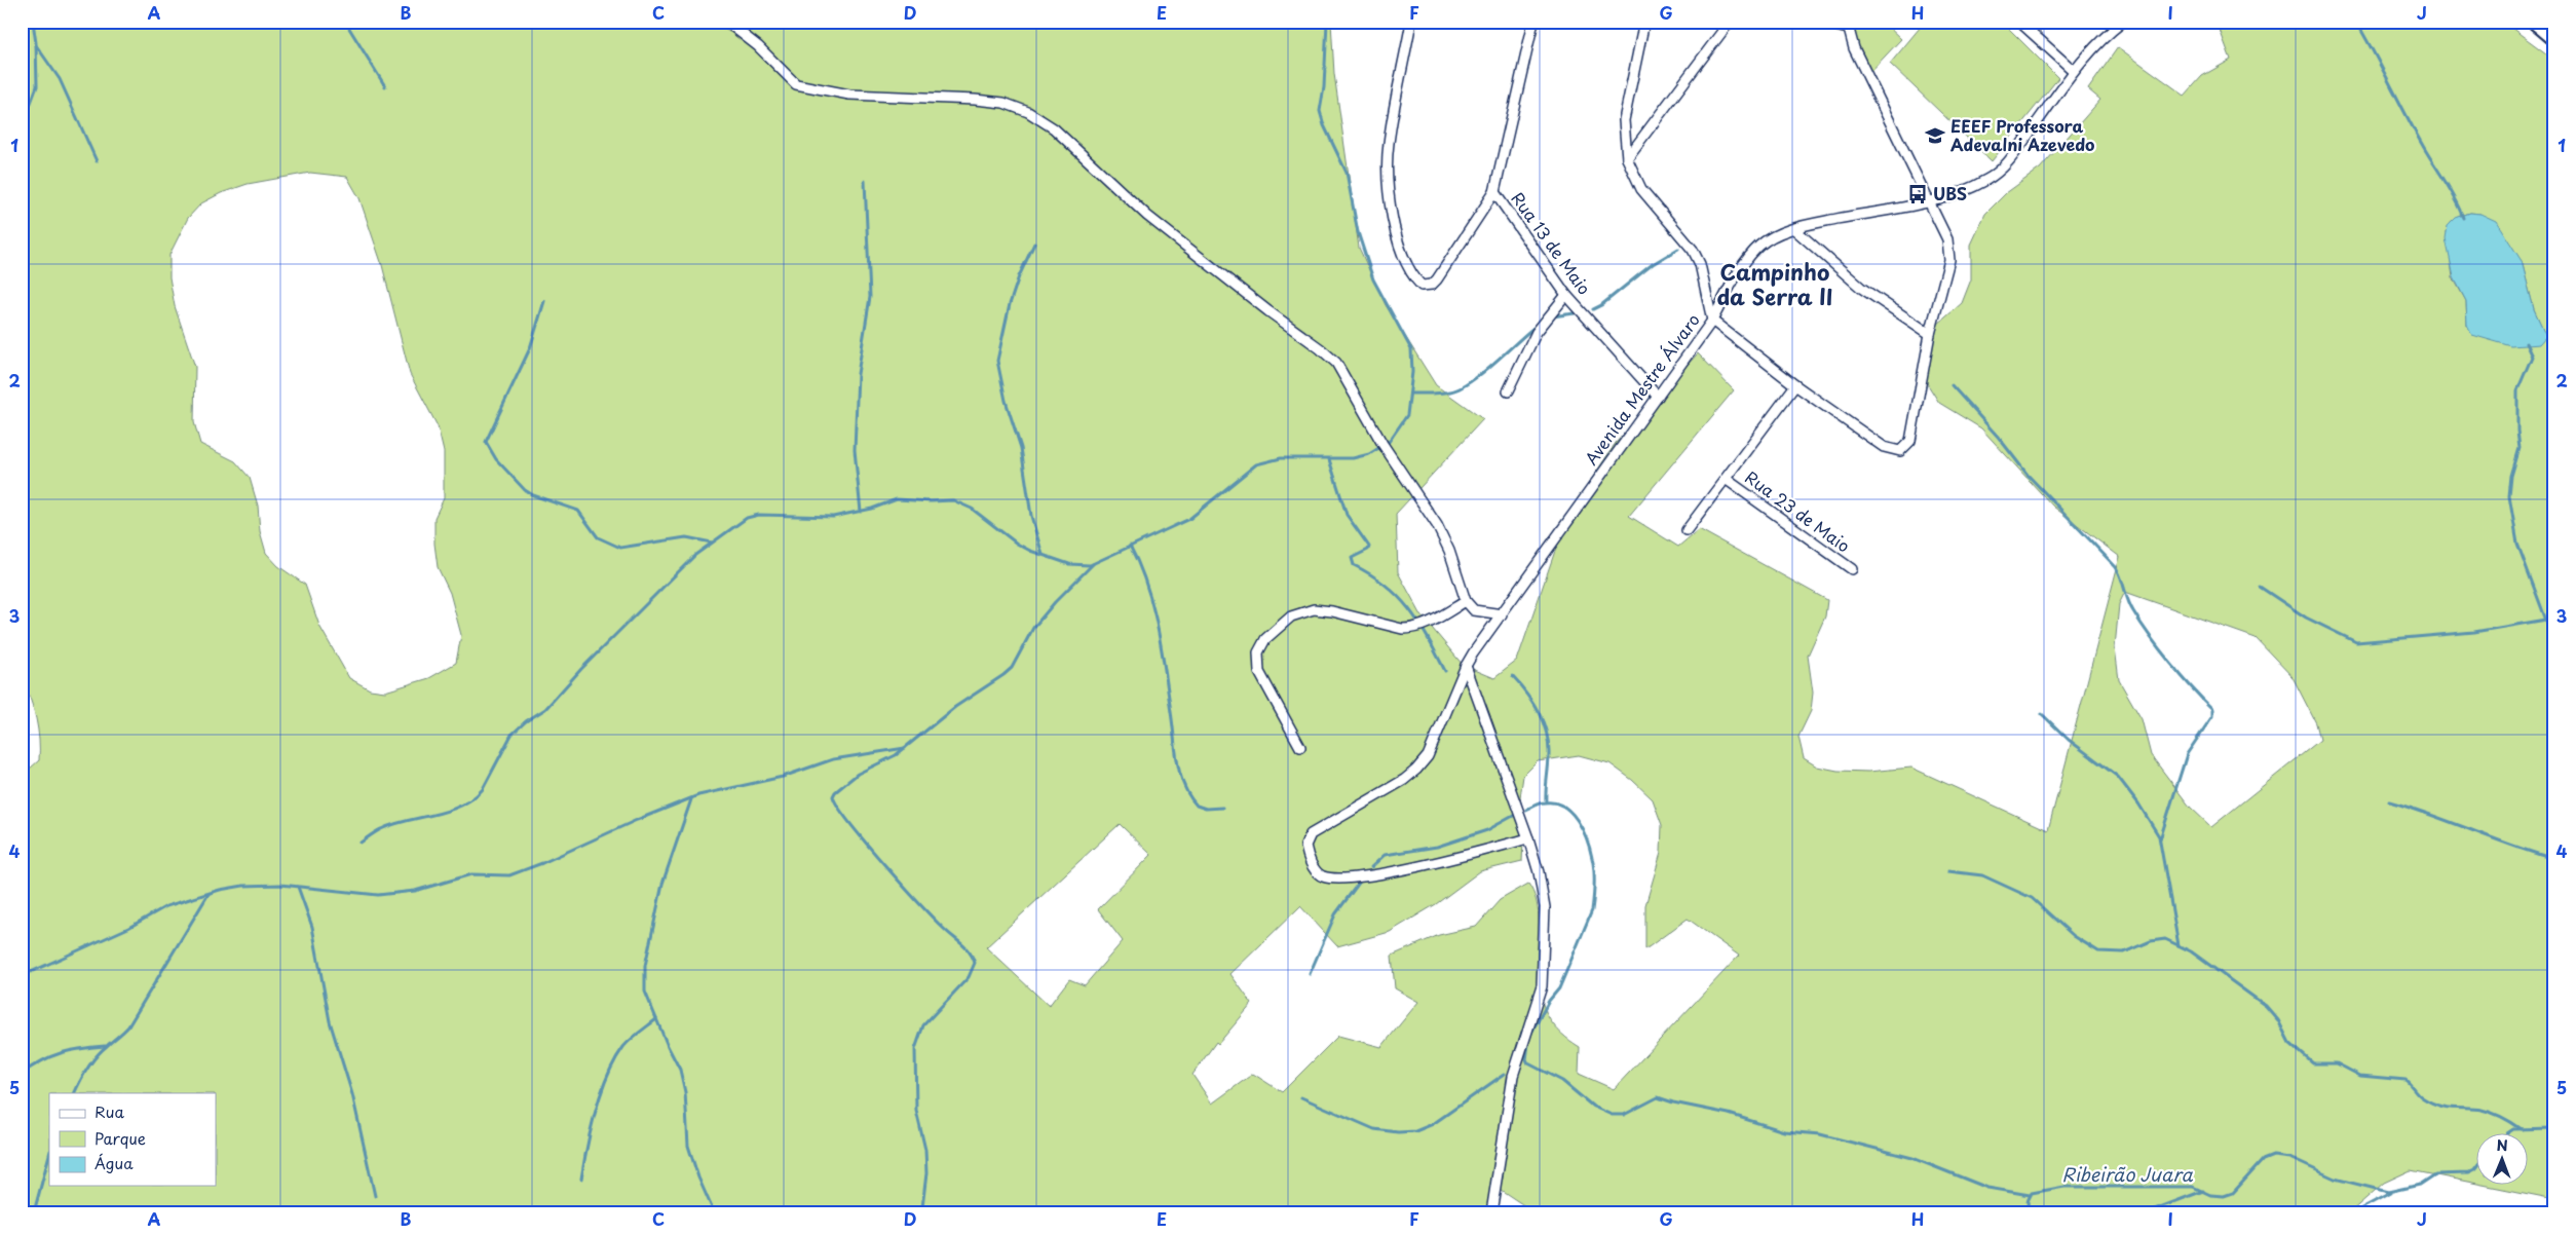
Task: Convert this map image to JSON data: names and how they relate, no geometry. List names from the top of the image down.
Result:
{
  "streets": {
    "street": ["Rua 13 de Maio", "Avenida Mestre Álvaro", "Rua 23 de Maio"]
  },
  "crossings": [
    ["Rua 13 de Maio", "Avenida Mestre Álvaro"]
  ],
  "districts": ["Campinho da Serra II"],
  "water": ["Ribeirão Juara"],
  "places": {
    "school or university": ["EEEF Professora Adevalni Azevedo"],
    "bus stop": ["UBS"]
  },
  "legend": ["Rua", "Parque", "Água"],
  "north": "top",
  "grid": {
    "columns": [
      "A",
      "B",
      "C",
      "D",
      "E",
      "F",
      "G",
      "H",
      "I",
      "J"
    ],
    "rows": [
      "1",
      "2",
      "3",
      "4",
      "5"
    ]
  }
}
